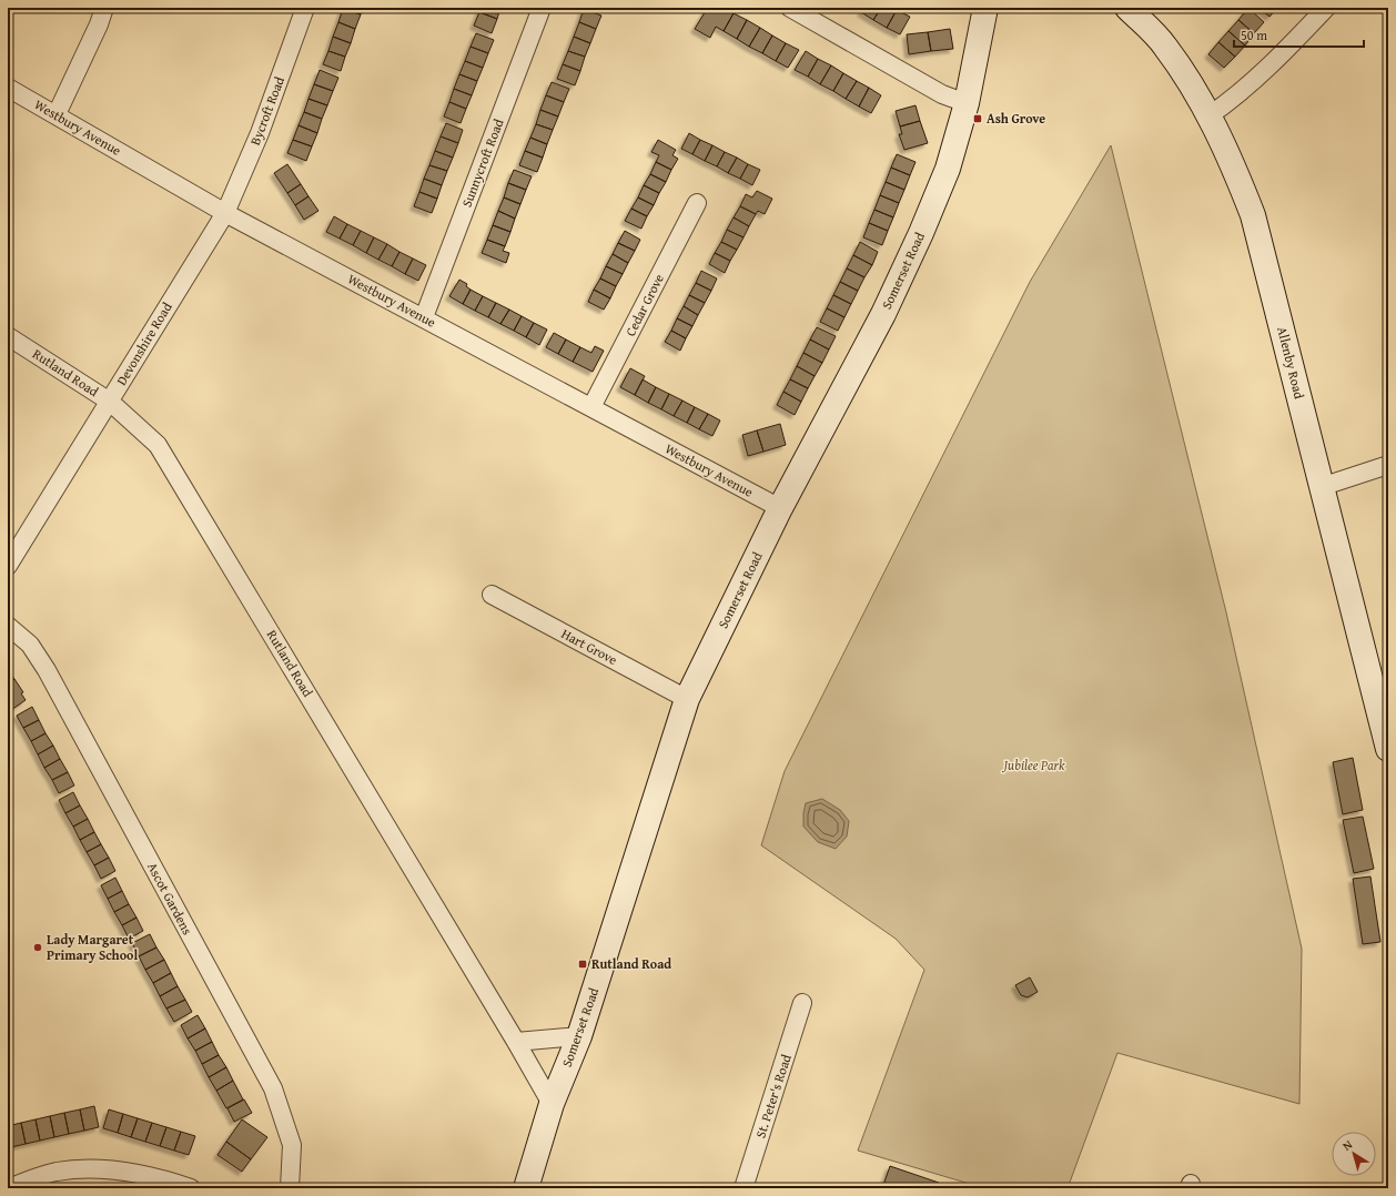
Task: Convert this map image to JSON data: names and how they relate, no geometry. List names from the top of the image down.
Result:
{
  "streets": {
    "street": [
      "Bycroft Road",
      "Westbury Avenue",
      "Sunnycroft Road",
      "Somerset Road",
      "Cedar Grove",
      "Devonshire Road",
      "Allenby Road",
      "Rutland Road",
      "Hart Grove",
      "Ascot Gardens",
      "St. Peter's Road"
    ]
  },
  "crossings": [
    ["Bycroft Road", "Westbury Avenue"],
    ["Bycroft Road", "Devonshire Road"],
    ["Westbury Avenue", "Sunnycroft Road"],
    ["Westbury Avenue", "Somerset Road"],
    ["Westbury Avenue", "Cedar Grove"],
    ["Westbury Avenue", "Devonshire Road"],
    ["Somerset Road", "Rutland Road"],
    ["Somerset Road", "Hart Grove"],
    ["Devonshire Road", "Rutland Road"]
  ],
  "parks": ["Jubilee Park"],
  "places": {
    "transit": ["Ash Grove", "Rutland Road"],
    "other": ["Lady Margaret Primary School"]
  },
  "scale_bar": "50 m",
  "north": "top left"
}
